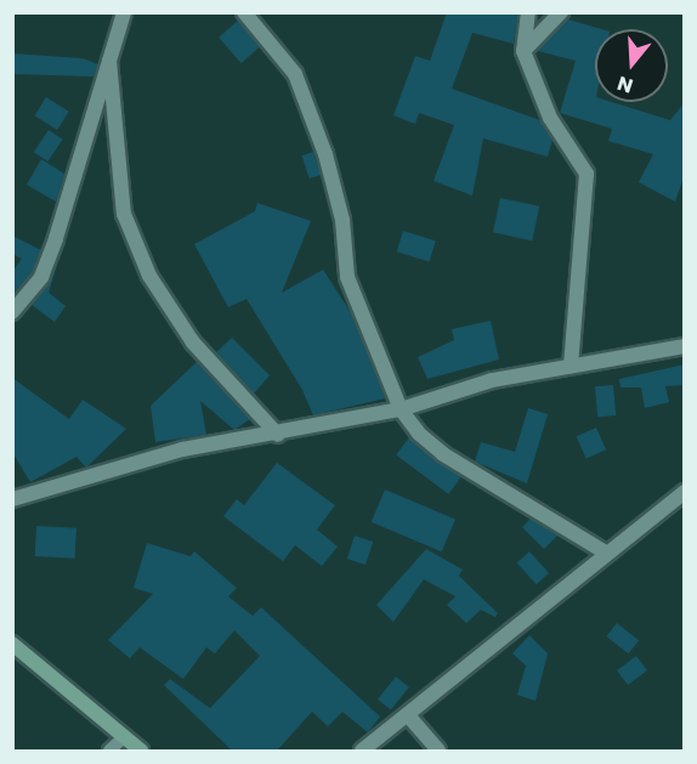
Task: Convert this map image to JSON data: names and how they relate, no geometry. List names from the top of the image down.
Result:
{
  "north": "bottom"
}
